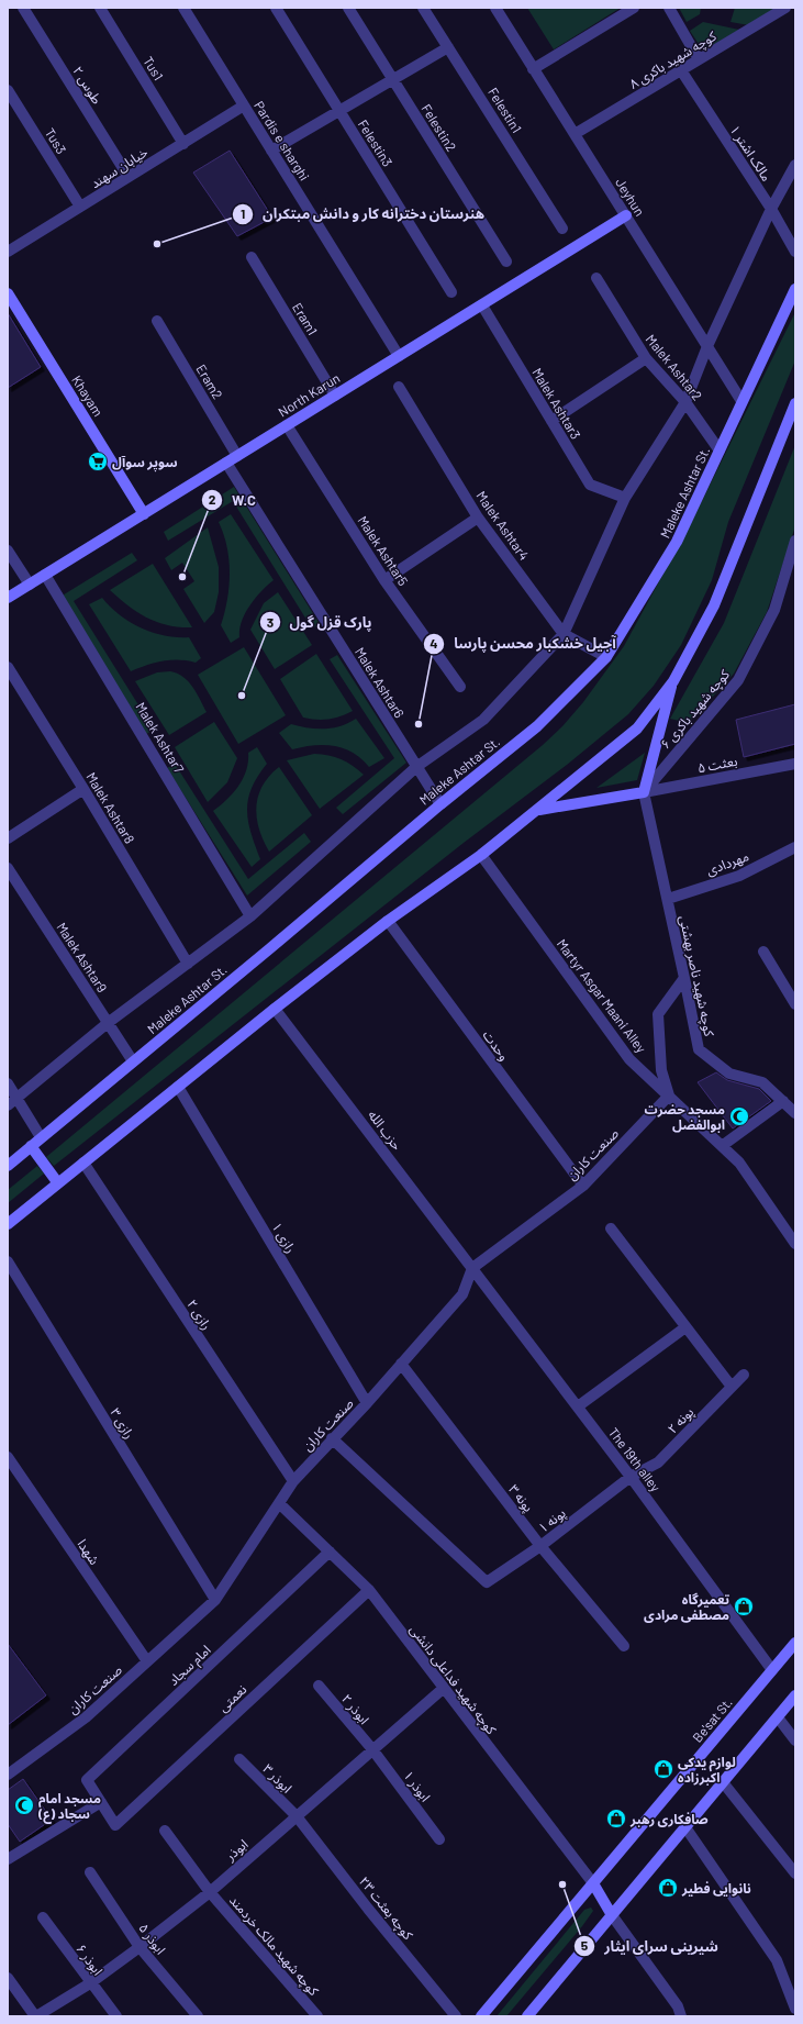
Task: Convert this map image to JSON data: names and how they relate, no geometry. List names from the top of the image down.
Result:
{
  "streets": {
    "main road": [
      "North Karun",
      "Khayam",
      "Maleke Ashtar St.",
      "Be'sat St."
    ],
    "street": [
      "کوچه شهید باکری ۸",
      "Tus1",
      "طوس ۲",
      "Felestin1",
      "Felestin2",
      "Tus3",
      "Pardis e sharghi",
      "Felestin3",
      "مالک اشتر ۱",
      "خیابان سهند",
      "Jeyhun",
      "Eram1",
      "Malek Ashtar2",
      "Eram2",
      "Malek Ashtar3",
      "Malek Ashtar4",
      "Malek Ashtar5",
      "Malek Ashtar6",
      "کوچه شهید باکری ۶",
      "Malek Ashtar7",
      "بعثت ۵",
      "Malek Ashtar8",
      "مهردادی",
      "Malek Ashtar9",
      "کوچه شهید ناصر بهشتی",
      "Martyr Asgar Maani Alley",
      "وحدت",
      "حزب الله",
      "صنعت کاران",
      "رازی ۱",
      "رازی ۲",
      "پونه ۲",
      "رازی ۳",
      "The 19th alley",
      "پونه ۳",
      "پونه ۱",
      "شهدا",
      "امام سجاد",
      "کوچه شهید فداعلی دانشی",
      "نعمتی",
      "ابوذر ۲",
      "ابوذر ۳",
      "ابوذر ۱",
      "ابوذر",
      "کوچه بعثت ۲۳",
      "ابوذر ۵",
      "کوچه شهید مالک خردمند",
      "ابوذر ۶"
    ]
  },
  "crossings": [
    ["کوچه شهید باکری ۸", "مالک اشتر ۱"],
    ["کوچه شهید باکری ۸", "Jeyhun"],
    ["Tus1", "خیابان سهند"],
    ["طوس ۲", "خیابان سهند"],
    ["Tus3", "خیابان سهند"],
    ["Pardis e sharghi", "خیابان سهند"],
    ["Pardis e sharghi", "North Karun"],
    ["Jeyhun", "North Karun"],
    ["Jeyhun", "Maleke Ashtar St."],
    ["Eram1", "North Karun"],
    ["Malek Ashtar2", "Maleke Ashtar St."],
    ["Eram2", "North Karun"],
    ["North Karun", "Khayam"],
    ["North Karun", "Malek Ashtar3"],
    ["North Karun", "Malek Ashtar5"],
    ["North Karun", "Malek Ashtar6"],
    ["North Karun", "Malek Ashtar7"],
    ["Maleke Ashtar St.", "Malek Ashtar4"],
    ["Maleke Ashtar St.", "Malek Ashtar6"],
    ["Maleke Ashtar St.", "Malek Ashtar9"],
    ["کوچه شهید باکری ۶", "بعثت ۵"],
    ["کوچه شهید باکری ۶", "کوچه شهید ناصر بهشتی"],
    ["بعثت ۵", "کوچه شهید ناصر بهشتی"],
    ["مهردادی", "کوچه شهید ناصر بهشتی"],
    ["Martyr Asgar Maani Alley", "صنعت کاران"],
    ["وحدت", "صنعت کاران"],
    ["حزب الله", "صنعت کاران"],
    ["حزب الله", "The 19th alley"],
    ["صنعت کاران", "رازی ۱"],
    ["صنعت کاران", "رازی ۲"],
    ["صنعت کاران", "رازی ۳"],
    ["صنعت کاران", "The 19th alley"],
    ["صنعت کاران", "پونه ۳"],
    ["صنعت کاران", "پونه ۱"],
    ["صنعت کاران", "شهدا"],
    ["صنعت کاران", "کوچه شهید فداعلی دانشی"],
    ["پونه ۲", "The 19th alley"],
    ["پونه ۲", "پونه ۱"],
    ["The 19th alley", "پونه ۱"],
    ["The 19th alley", "Be'sat St."],
    ["پونه ۳", "پونه ۱"],
    ["امام سجاد", "کوچه شهید فداعلی دانشی"],
    ["امام سجاد", "نعمتی"],
    ["کوچه شهید فداعلی دانشی", "نعمتی"],
    ["کوچه شهید فداعلی دانشی", "Be'sat St."],
    ["کوچه شهید فداعلی دانشی", "ابوذر"],
    ["ابوذر ۲", "ابوذر ۱"],
    ["ابوذر ۲", "ابوذر"],
    ["ابوذر ۳", "ابوذر"],
    ["ابوذر ۳", "کوچه بعثت ۲۳"],
    ["ابوذر ۱", "ابوذر"],
    ["ابوذر", "کوچه بعثت ۲۳"],
    ["ابوذر", "ابوذر ۵"],
    ["ابوذر", "کوچه شهید مالک خردمند"],
    ["ابوذر", "ابوذر ۶"]
  ],
  "places": {
    "other": [
      "هنرستان دخترانه کار و دانش مبتکران",
      "W.C",
      "پارک قزل گول",
      "آجیل خشکبار محسن پارسا",
      "شیرینی ‌سرای ایثار"
    ],
    "supermarket": ["سوپر سوآل"],
    "mosque": ["مسجد حضرت ابوالفضل", "مسجد امام سجاد (ع)"],
    "shop": [
      "تعمیرگاه مصطفی مرادی",
      "لوازم یدکی اکبرزاده",
      "صافکاری رهبر",
      "نانوایی فطیر"
    ]
  }
}
